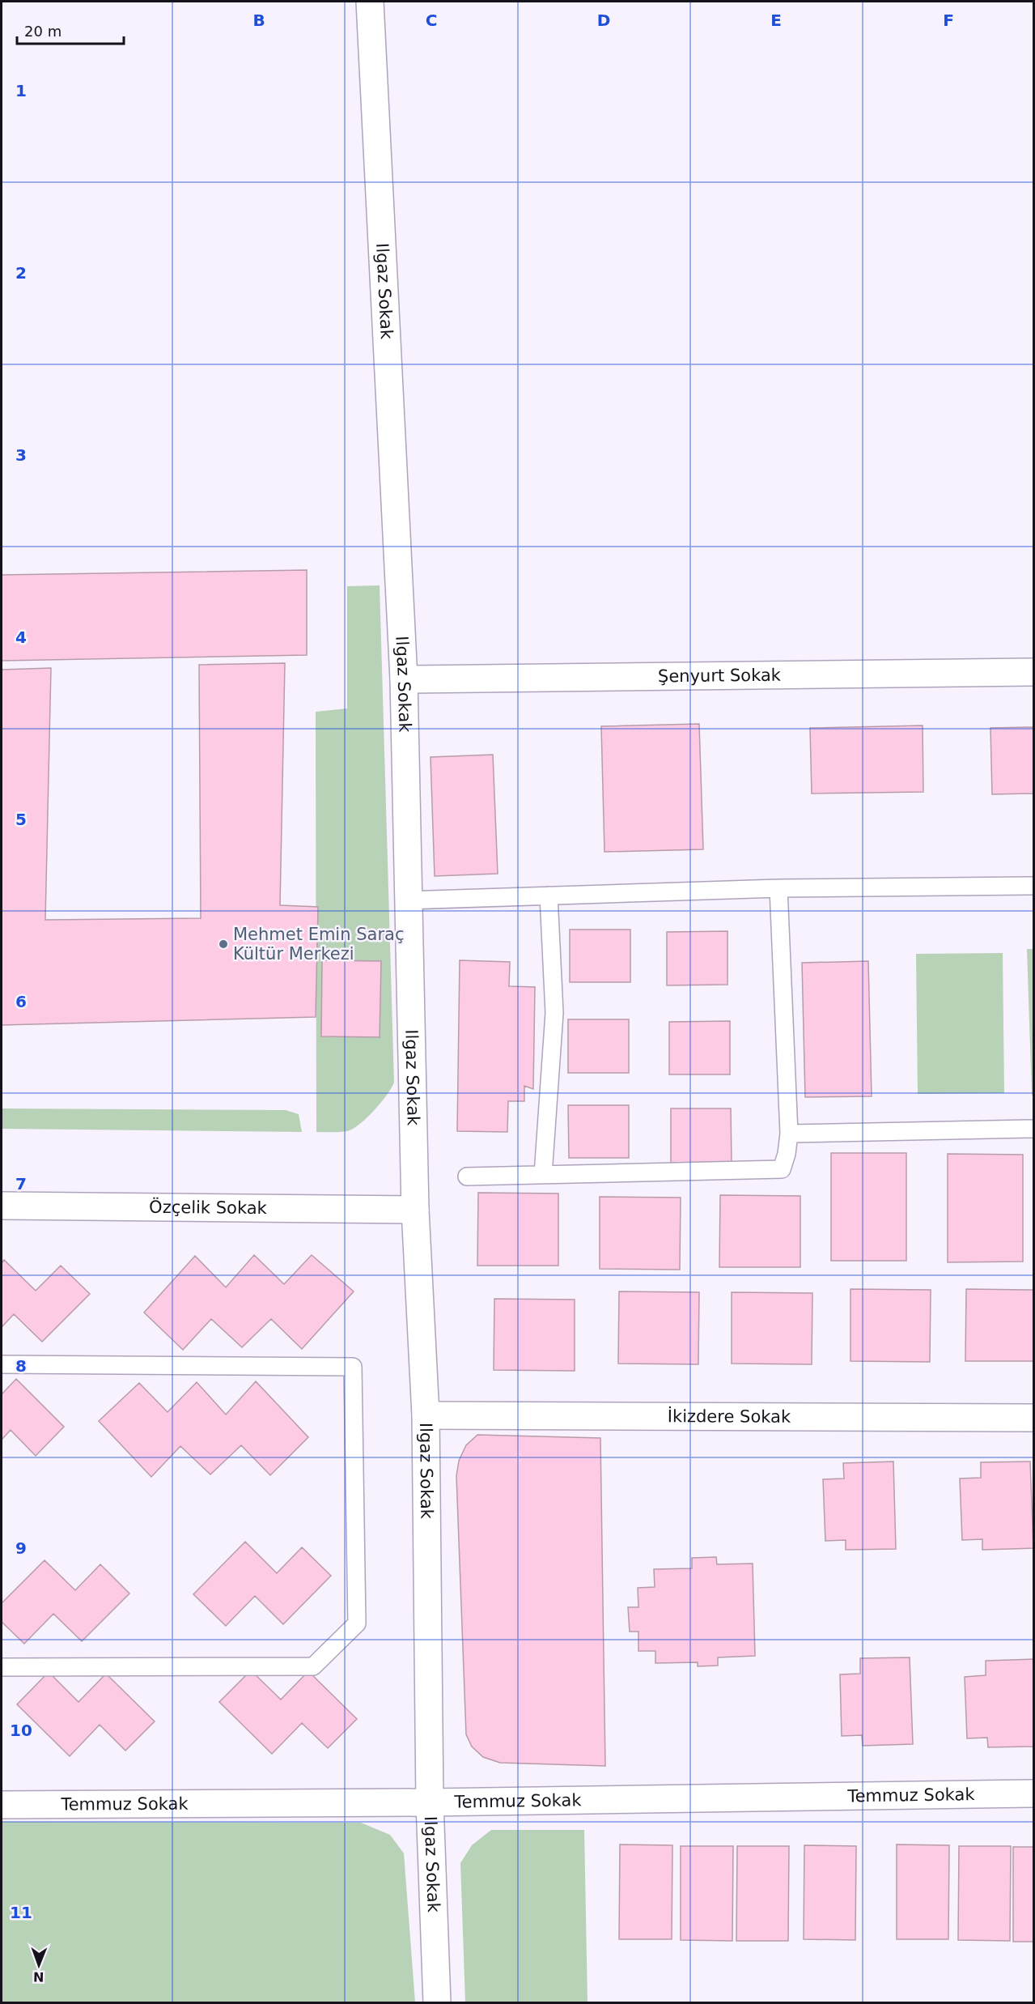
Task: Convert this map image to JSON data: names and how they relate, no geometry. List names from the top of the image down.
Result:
{
  "streets": {
    "street": [
      "Ilgaz Sokak",
      "Şenyurt Sokak",
      "Özçelik Sokak",
      "İkizdere Sokak",
      "Temmuz Sokak"
    ]
  },
  "crossings": [
    ["Ilgaz Sokak", "Şenyurt Sokak"],
    ["Ilgaz Sokak", "Özçelik Sokak"],
    ["Ilgaz Sokak", "İkizdere Sokak"],
    ["Ilgaz Sokak", "Temmuz Sokak"]
  ],
  "places": ["Mehmet Emin Saraç Kültür Merkezi"],
  "scale_bar": "20 m",
  "north": "bottom",
  "grid": {
    "columns": [
      "B",
      "C",
      "D",
      "E",
      "F"
    ],
    "rows": [
      "1",
      "2",
      "3",
      "4",
      "5",
      "6",
      "7",
      "8",
      "9",
      "10",
      "11"
    ]
  }
}
